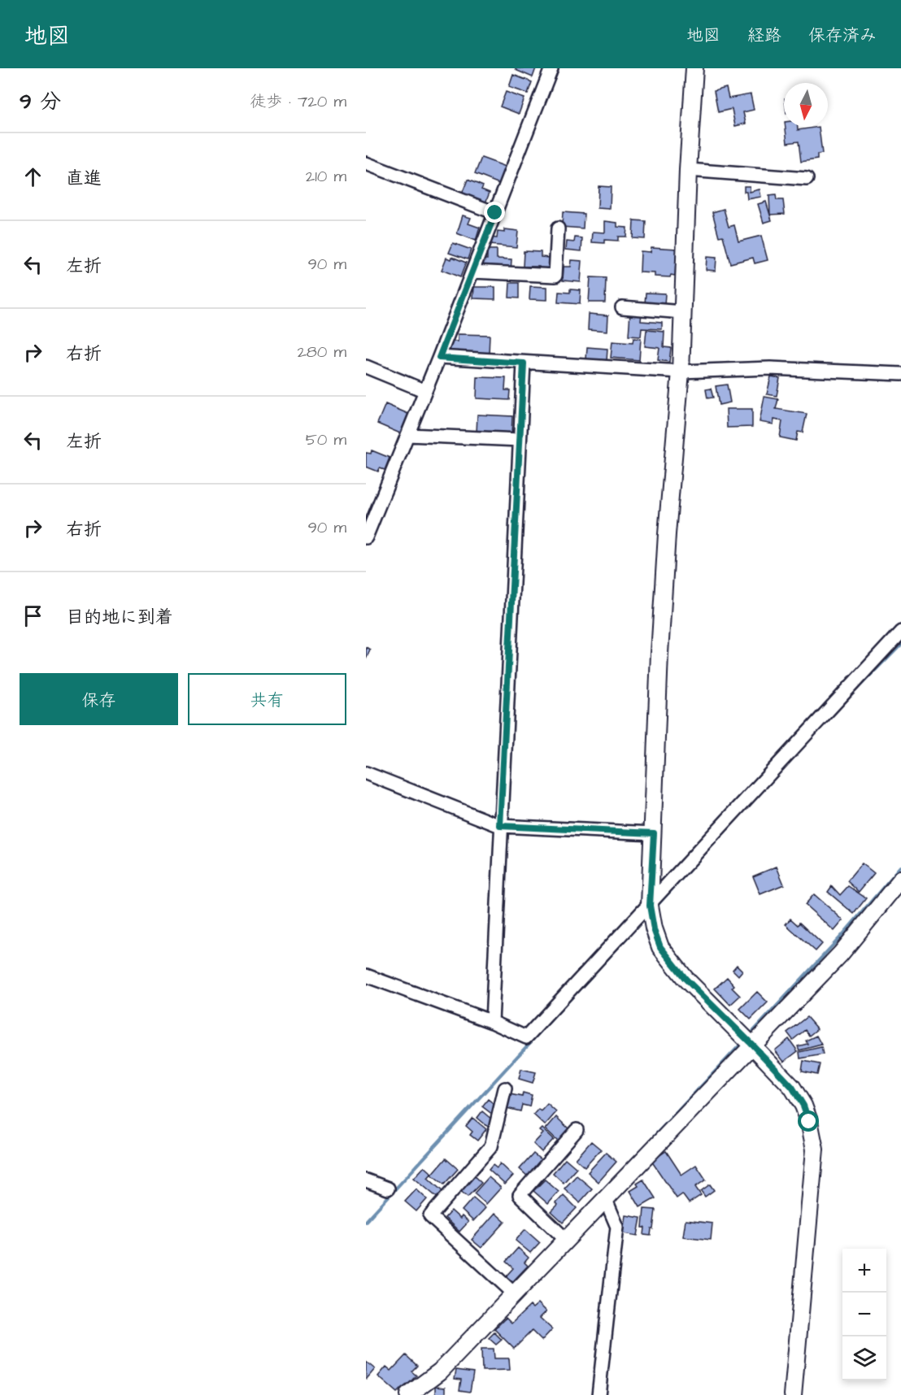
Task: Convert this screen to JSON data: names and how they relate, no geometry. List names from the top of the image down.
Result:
{
  "north": "bottom",
  "page": {
    "header": "地図",
    "nav": ["地図", "経路", "保存済み"],
    "heading": ["9 分", "徒歩 · 720 m"],
    "list": [
      ["直進", "210 m"],
      ["左折", "90 m"],
      ["右折", "280 m"],
      ["左折", "50 m"],
      ["右折", "90 m"],
      "目的地に到着"
    ],
    "buttons": ["保存", "共有"],
    "map_buttons": ["+", "−"]
  }
}
